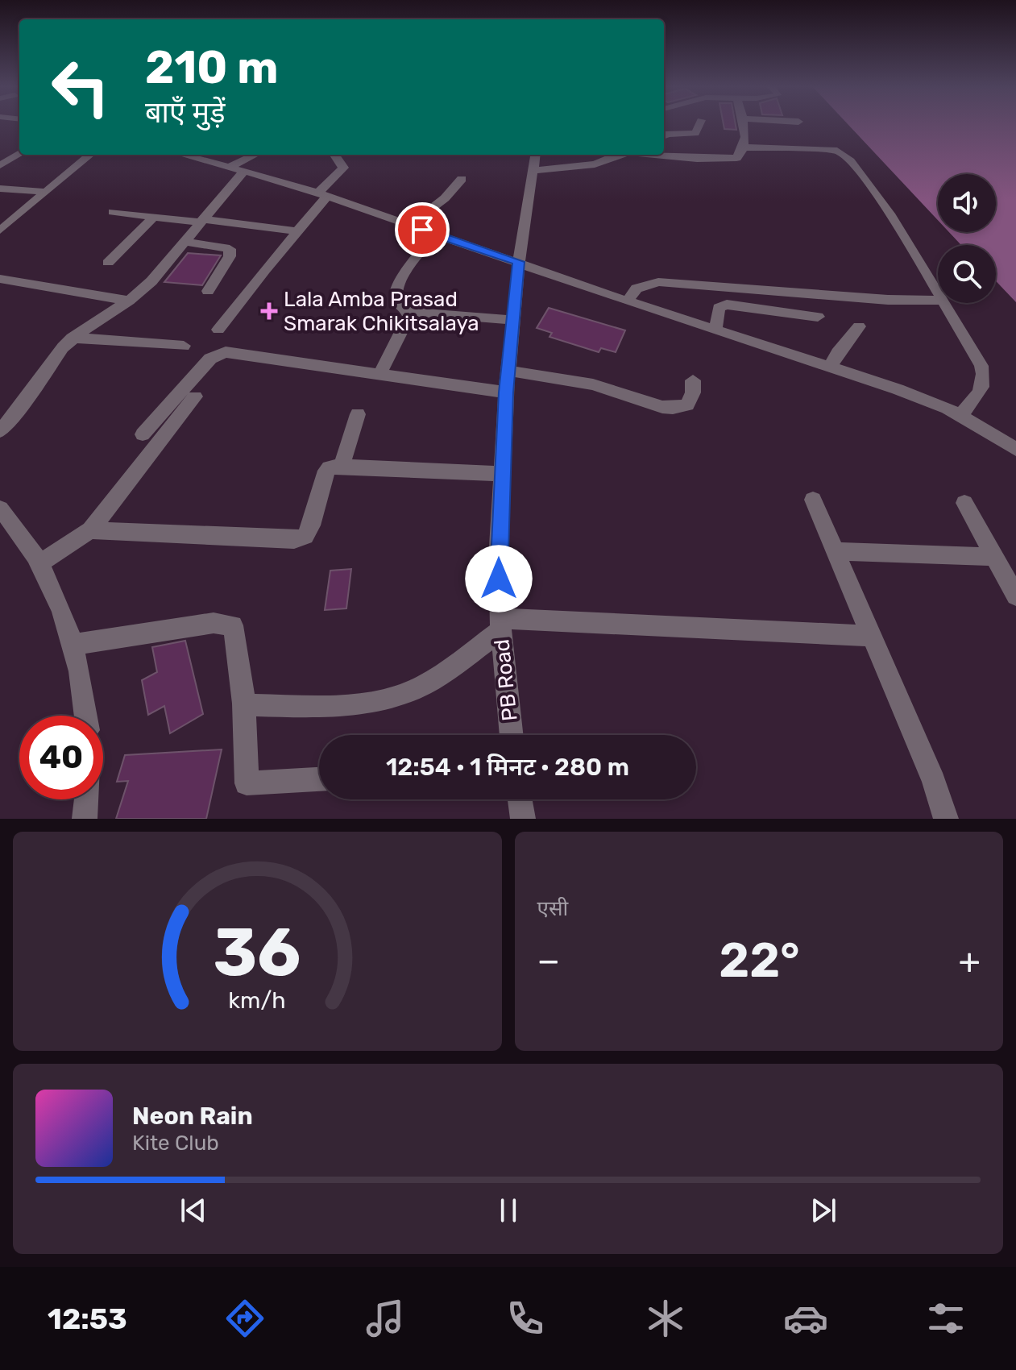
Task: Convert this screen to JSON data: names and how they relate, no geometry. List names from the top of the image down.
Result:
{
  "streets": {
    "street": ["PB Road"]
  },
  "places": {
    "health": ["Lala Amba Prasad Smarak Chikitsalaya"]
  },
  "page": {
    "turn": ["210 m", "बाएँ मुड़ें"],
    "limit": "40",
    "trip": "12:54 · 1 मिनट · 280 m",
    "tile": "एसी",
    "heat": ["−", "22°", "+"],
    "song": ["Neon Rain", "Kite Club"],
    "tabs": "12:53",
    "gauge": ["36", "km/h"]
  }
}
